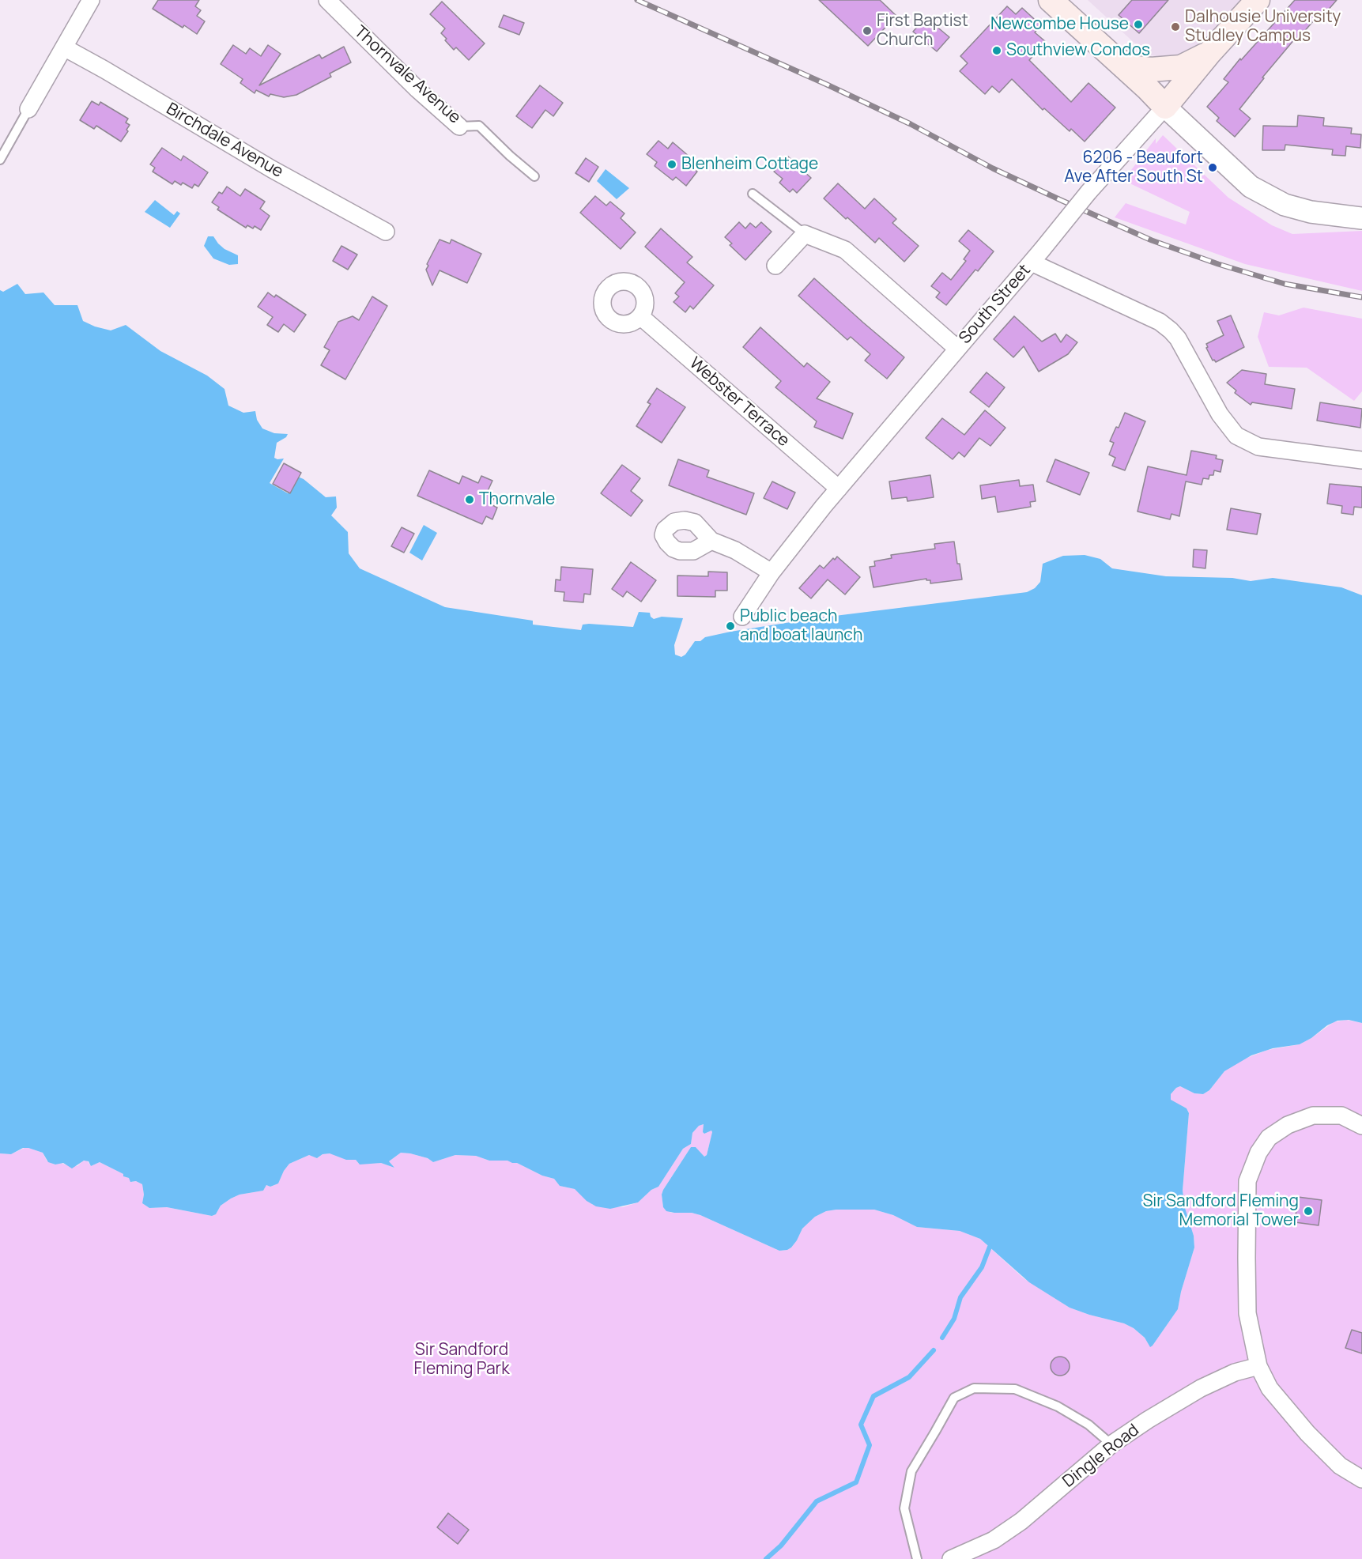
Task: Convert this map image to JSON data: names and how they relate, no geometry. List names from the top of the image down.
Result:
{
  "streets": {
    "main road": ["South Street"],
    "street": [
      "Thornvale Avenue",
      "Birchdale Avenue",
      "Webster Terrace",
      "Dingle Road"
    ]
  },
  "crossings": [
    ["South Street", "Webster Terrace"]
  ],
  "parks": ["Sir Sandford Fleming Park"],
  "places": [
    "Newcombe House",
    "Dalhousie University Studley Campus",
    "First Baptist Church",
    "Southview Condos",
    "Blenheim Cottage",
    "6206 - Beaufort Ave After South St",
    "Thornvale",
    "Public beach and boat launch",
    "Sir Sandford Fleming Memorial Tower"
  ]
}
